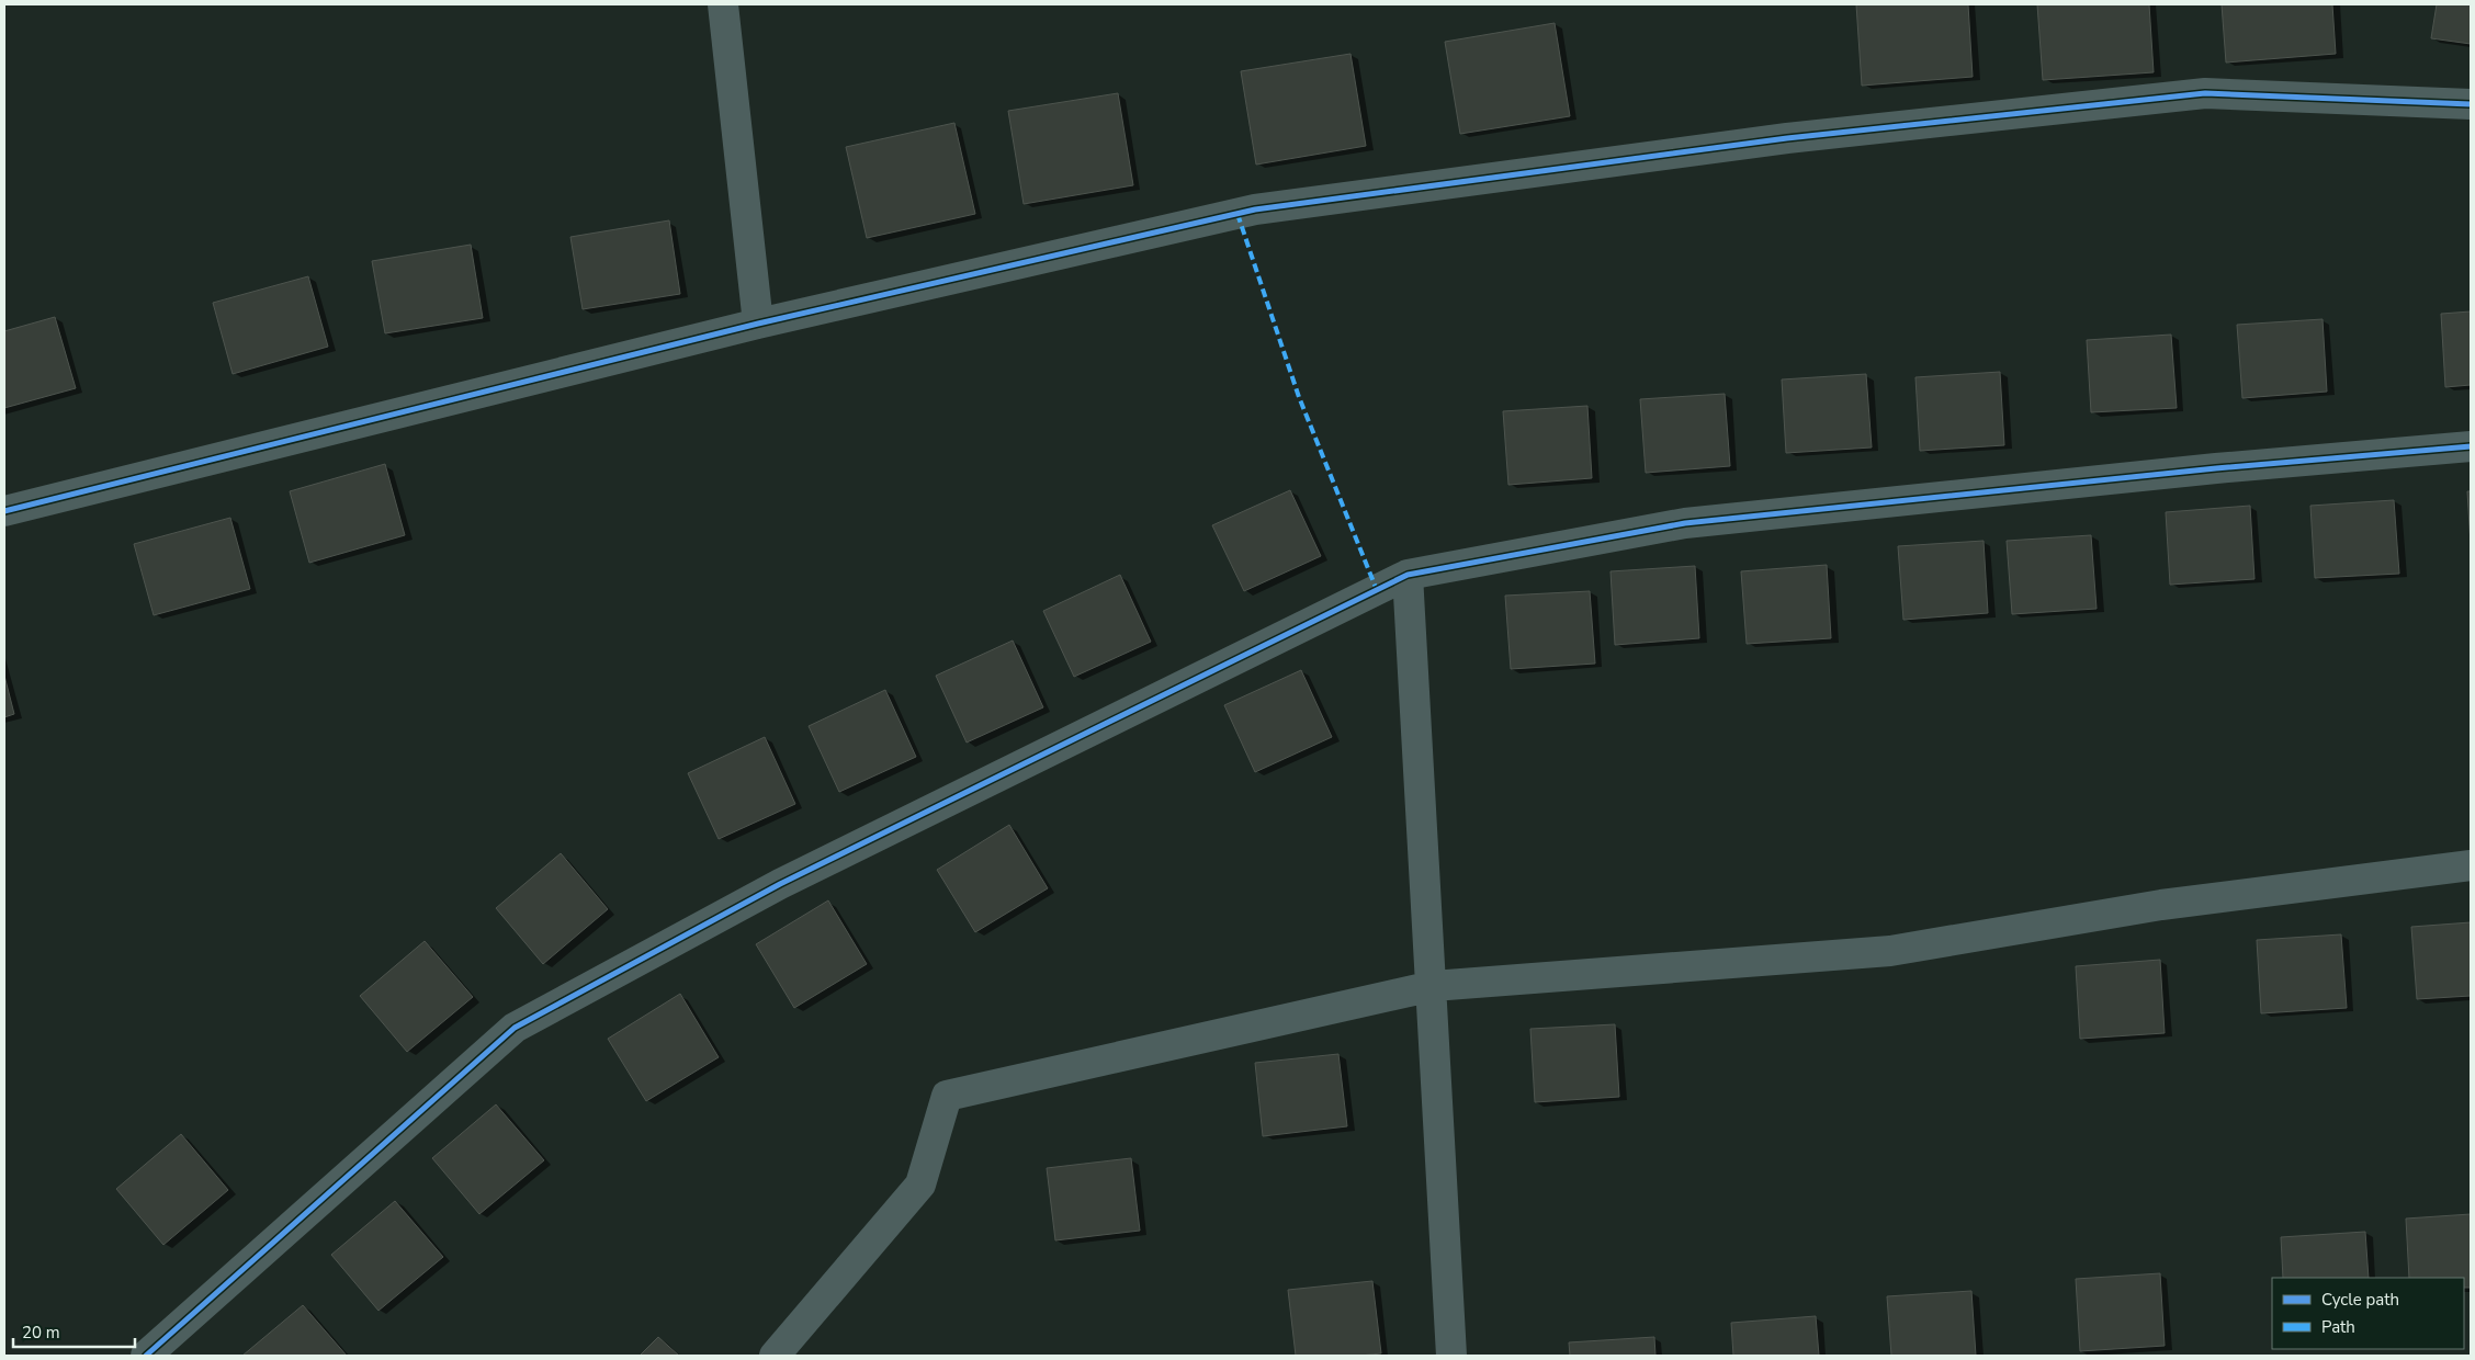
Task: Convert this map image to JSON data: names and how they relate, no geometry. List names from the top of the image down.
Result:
{
  "legend": ["Cycle path", "Path"],
  "scale_bar": "20 m"
}
